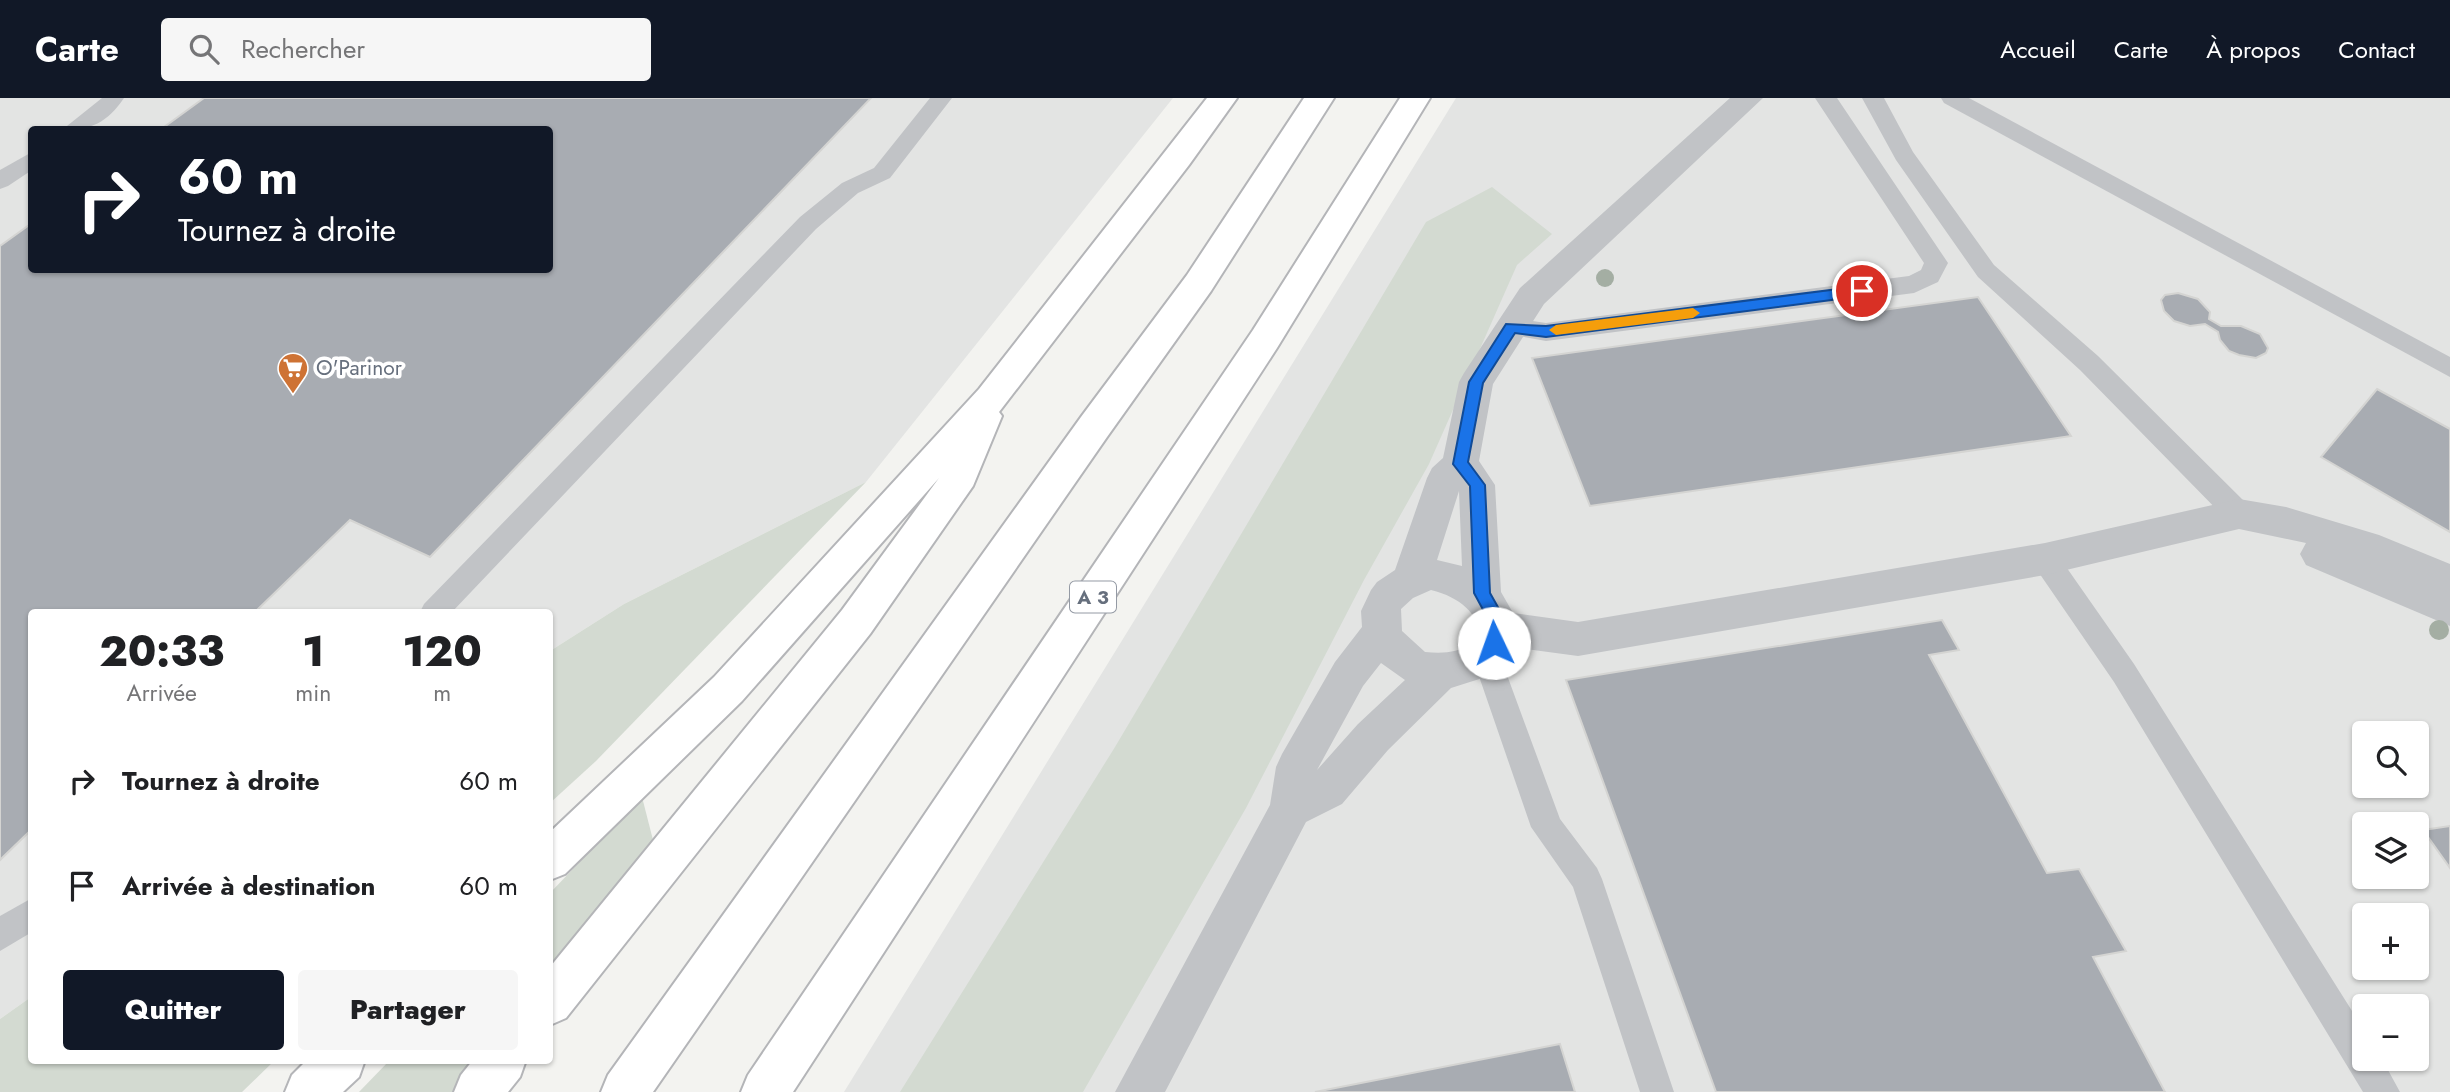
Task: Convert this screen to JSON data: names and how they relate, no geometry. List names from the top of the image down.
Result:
{
  "streets": {
    "highway": ["A 3"]
  },
  "places": {
    "supermarket": ["O'Parinor"]
  },
  "page": {
    "header": "Carte",
    "search": "Rechercher",
    "nav": [
      "Accueil",
      "Carte",
      "À propos",
      "Contact"
    ],
    "turn": ["60 m", "Tournez à droite"],
    "eta": [
      "20:33",
      "Arrivée",
      "1",
      "min",
      "120",
      "m"
    ],
    "map_buttons": ["+", "−"],
    "list": [
      {
        "name": "Tournez à droite",
        "value": "60 m"
      },
      {
        "name": "Arrivée à destination",
        "value": "60 m"
      }
    ],
    "buttons": ["Quitter", "Partager"]
  }
}
